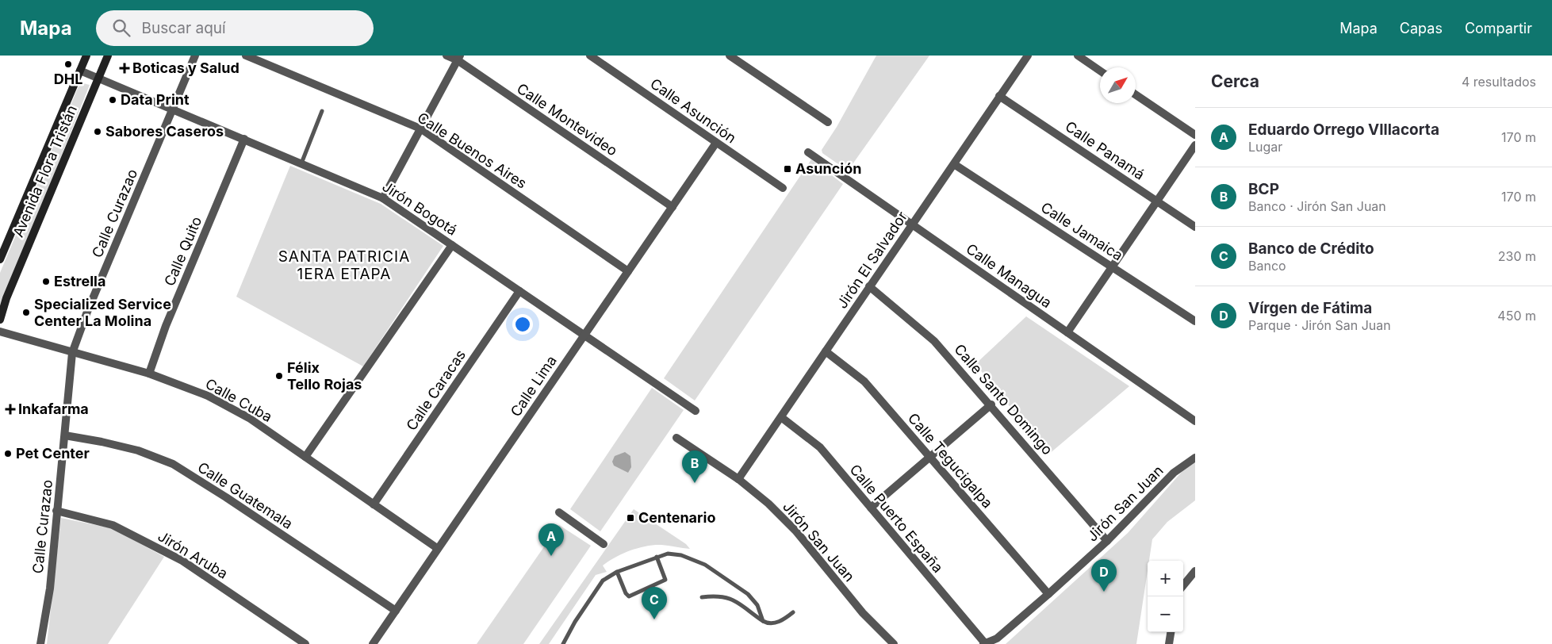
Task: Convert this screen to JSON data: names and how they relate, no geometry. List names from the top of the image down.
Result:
{
  "streets": {
    "main road": ["Avenida Flora Tristán"],
    "street": [
      "Calle Asunción",
      "Calle Montevideo",
      "Calle Buenos Aires",
      "Calle Panamá",
      "Jirón Bogotá",
      "Calle Curazao",
      "Calle Jamaica",
      "Calle Quito",
      "Jirón El Salvador",
      "Calle Managua",
      "Calle Lima",
      "Calle Caracas",
      "Calle Santo Domingo",
      "Calle Cuba",
      "Calle Tegucigalpa",
      "Calle Guatemala",
      "Jirón San Juan",
      "Calle Puerto España",
      "Jirón Aruba"
    ]
  },
  "crossings": [
    ["Calle Asunción", "Calle Lima"],
    ["Calle Montevideo", "Calle Lima"],
    ["Calle Buenos Aires", "Calle Lima"],
    ["Calle Panamá", "Jirón El Salvador"],
    ["Avenida Flora Tristán", "Jirón Bogotá"],
    ["Jirón Bogotá", "Calle Curazao"],
    ["Jirón Bogotá", "Calle Quito"],
    ["Jirón Bogotá", "Calle Lima"],
    ["Jirón Bogotá", "Calle Caracas"],
    ["Calle Curazao", "Calle Cuba"],
    ["Calle Curazao", "Calle Guatemala"],
    ["Calle Curazao", "Jirón Aruba"],
    ["Calle Jamaica", "Jirón El Salvador"],
    ["Calle Quito", "Calle Cuba"],
    ["Jirón El Salvador", "Calle Managua"],
    ["Jirón El Salvador", "Calle Santo Domingo"],
    ["Jirón El Salvador", "Calle Tegucigalpa"],
    ["Jirón El Salvador", "Jirón San Juan"],
    ["Jirón El Salvador", "Calle Puerto España"],
    ["Calle Lima", "Calle Cuba"],
    ["Calle Lima", "Calle Guatemala"],
    ["Calle Caracas", "Calle Cuba"],
    ["Calle Santo Domingo", "Jirón San Juan"],
    ["Calle Tegucigalpa", "Jirón San Juan"],
    ["Jirón San Juan", "Calle Puerto España"]
  ],
  "districts": ["SANTA PATRICIA 1ERA ETAPA"],
  "places": {
    "other": [
      "DHL",
      "Data Print",
      "Sabores Caseros",
      "Estrella",
      "Specialized Service Center La Molina",
      "Félix Tello Rojas",
      "Pet Center"
    ],
    "health": ["Boticas y Salud", "Inkafarma"],
    "transit": ["Asunción", "Centenario"]
  },
  "north": "top right",
  "page": {
    "header": "Mapa",
    "search": "Buscar aquí",
    "nav": ["Mapa", "Capas", "Compartir"],
    "heading": ["Cerca", "4 resultados"],
    "list": [
      {
        "mark": "A",
        "name": "Eduardo Orrego VIllacorta",
        "note": "Lugar",
        "value": "170 m"
      },
      {
        "mark": "B",
        "name": "BCP",
        "note": "Banco · Jirón San Juan",
        "value": "170 m"
      },
      {
        "mark": "C",
        "name": "Banco de Crédito",
        "note": "Banco",
        "value": "230 m"
      },
      {
        "mark": "D",
        "name": "Vírgen de Fátima",
        "note": "Parque · Jirón San Juan",
        "value": "450 m"
      }
    ],
    "pins": [
      "B",
      "A",
      "D",
      "C"
    ],
    "map_buttons": ["+", "−"]
  }
}
